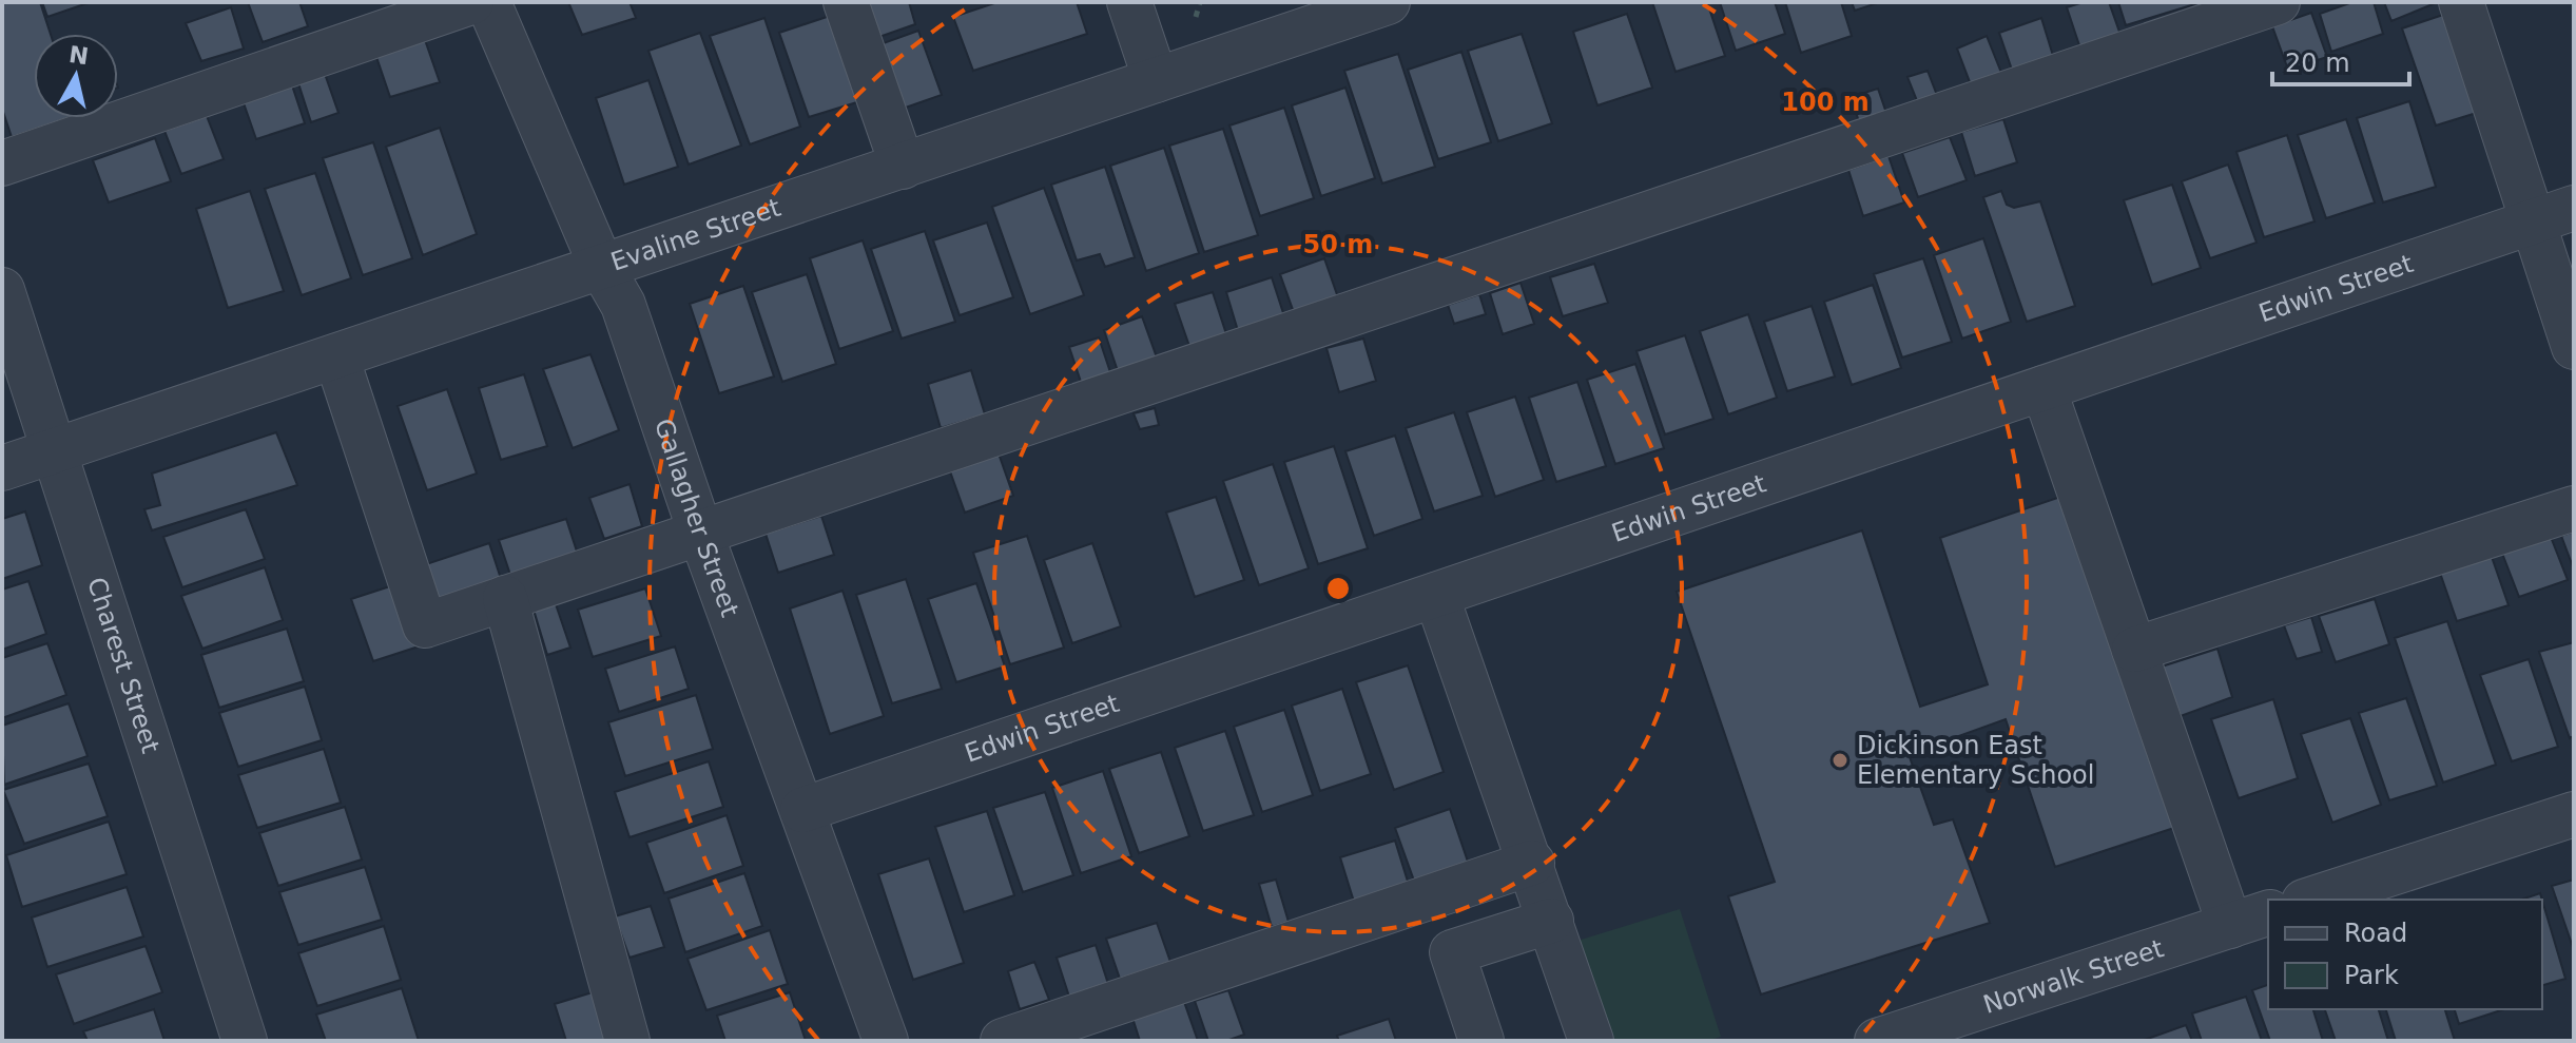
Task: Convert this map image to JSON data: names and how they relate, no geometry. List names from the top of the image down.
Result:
{
  "streets": {
    "street": [
      "Evaline Street",
      "Edwin Street",
      "Gallagher Street",
      "Charest Street",
      "Norwalk Street"
    ]
  },
  "crossings": [
    ["Evaline Street", "Gallagher Street"],
    ["Evaline Street", "Charest Street"],
    ["Edwin Street", "Gallagher Street"]
  ],
  "places": ["Dickinson East Elementary School"],
  "legend": ["Road", "Park"],
  "scale_bar": "20 m",
  "north": "top",
  "rings": ["100 m", "50 m"]
}
